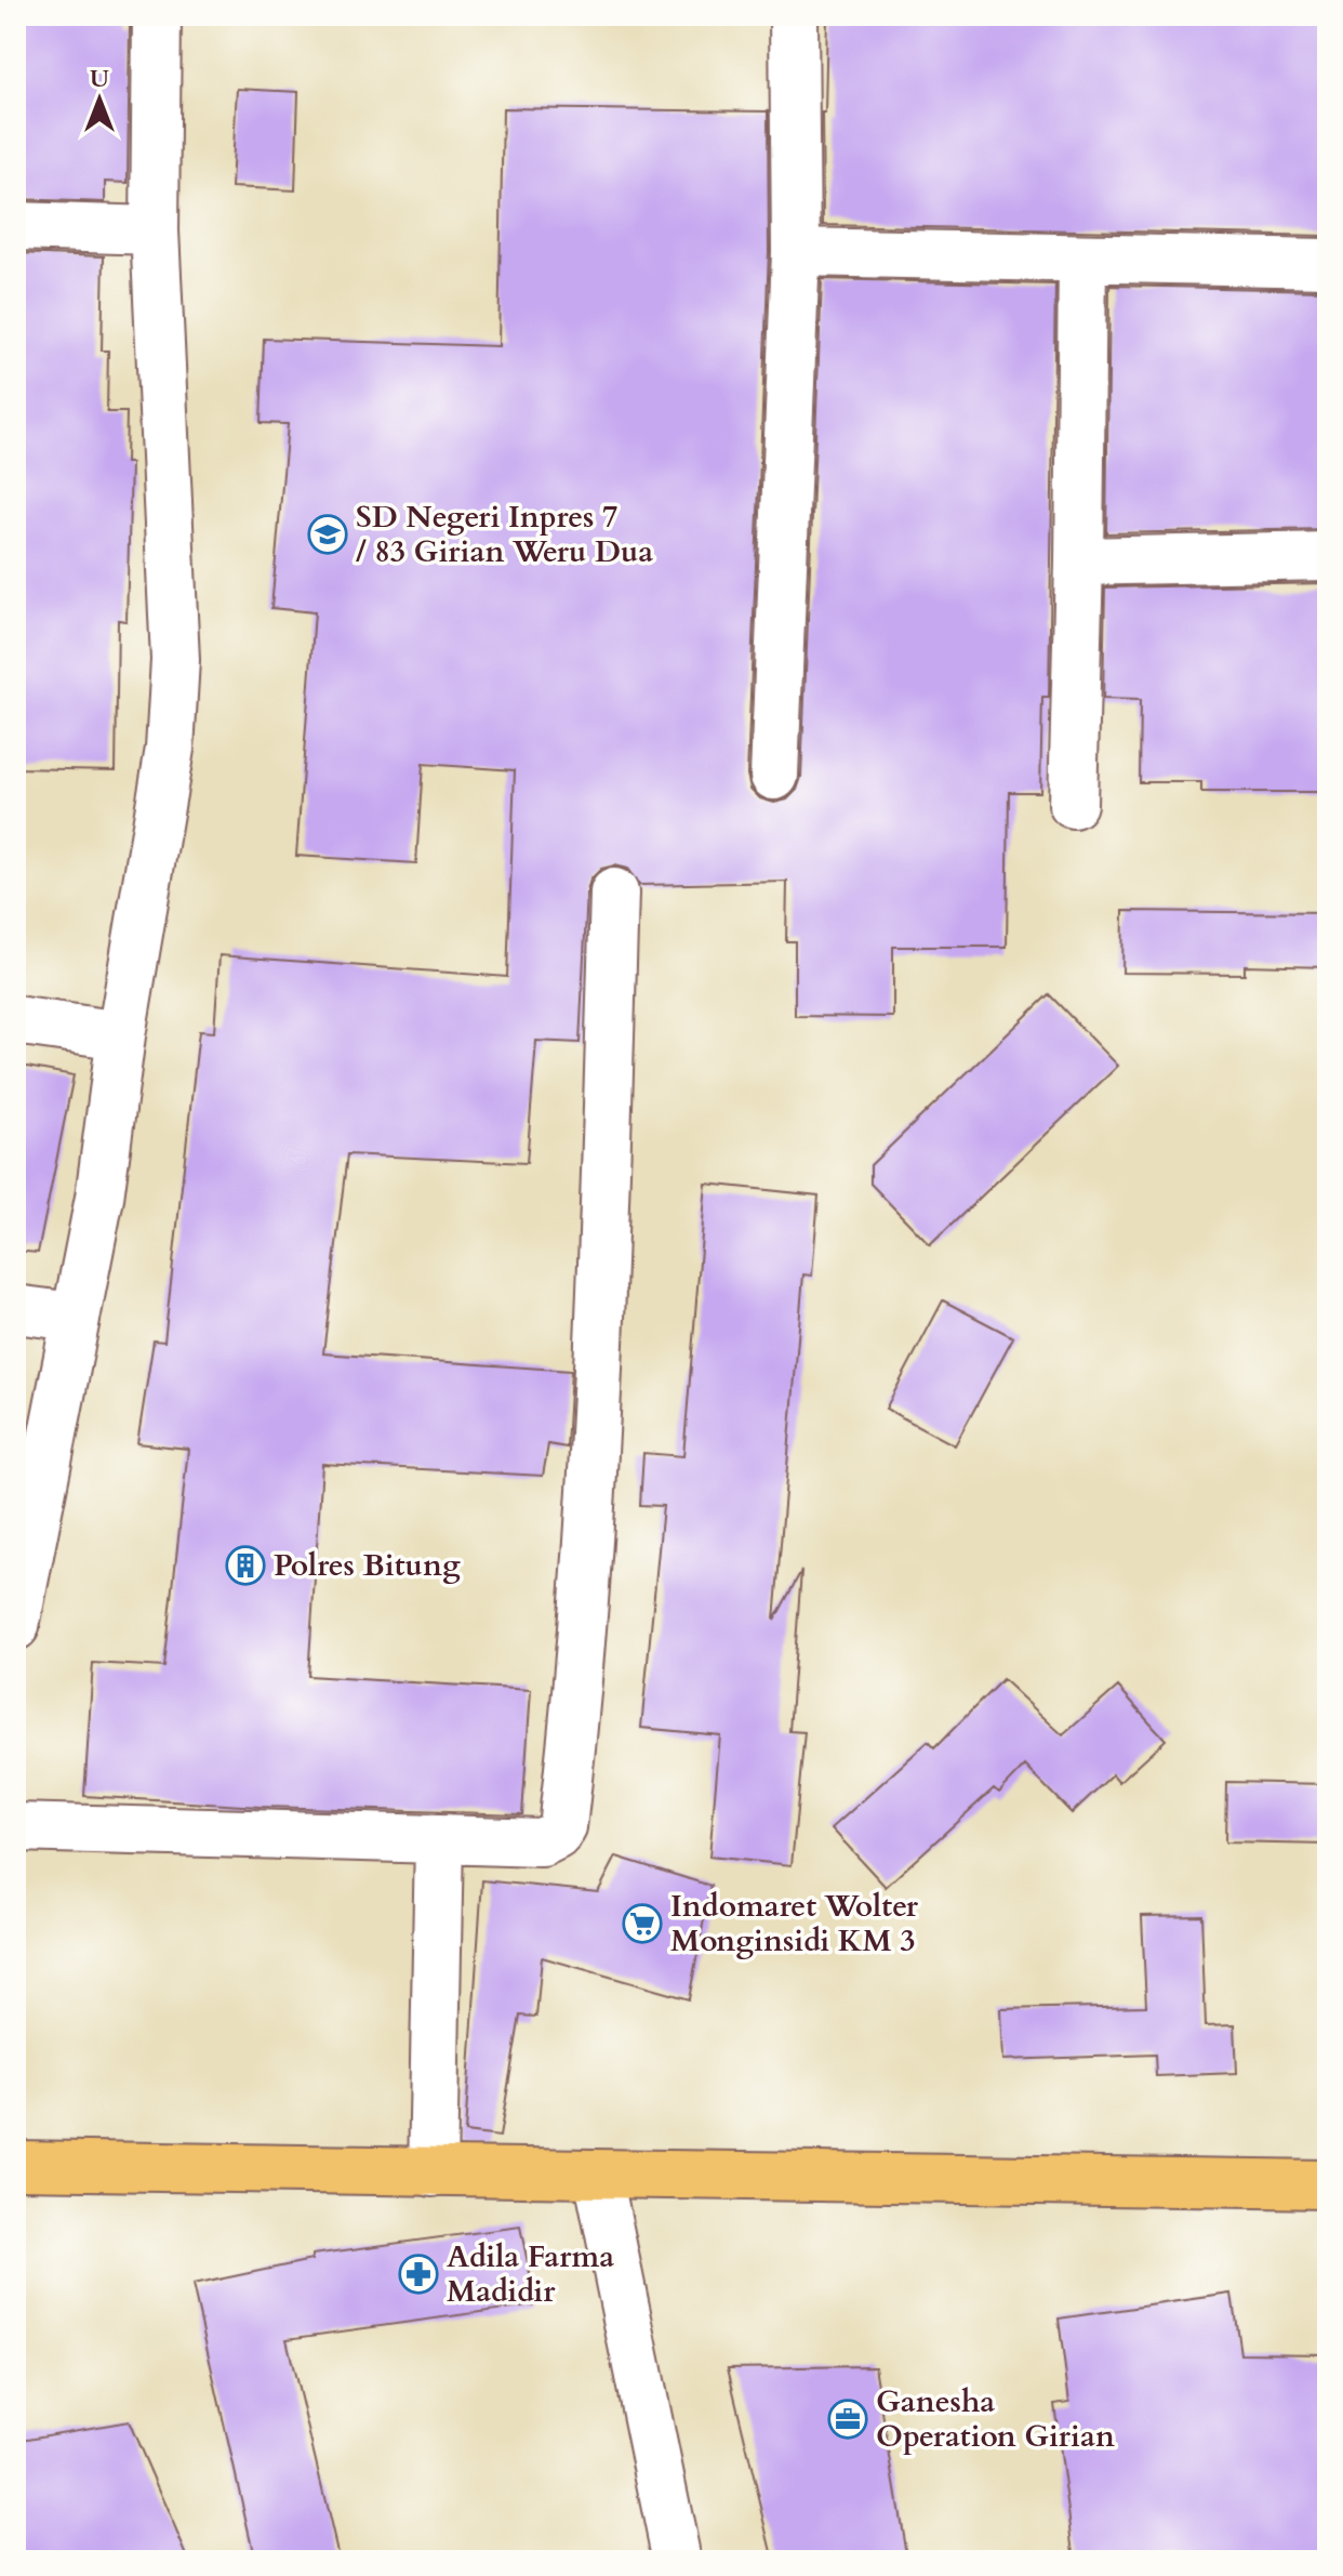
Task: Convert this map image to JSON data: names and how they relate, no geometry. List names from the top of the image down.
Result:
{
  "places": {
    "school or university": ["SD Negeri Inpres 7 / 83 Girian Weru Dua"],
    "building": ["Polres Bitung"],
    "supermarket": ["Indomaret Wolter Monginsidi KM 3"],
    "pharmacy": ["Adila Farma Madidir"],
    "office": ["Ganesha Operation Girian"]
  },
  "north": "top"
}
